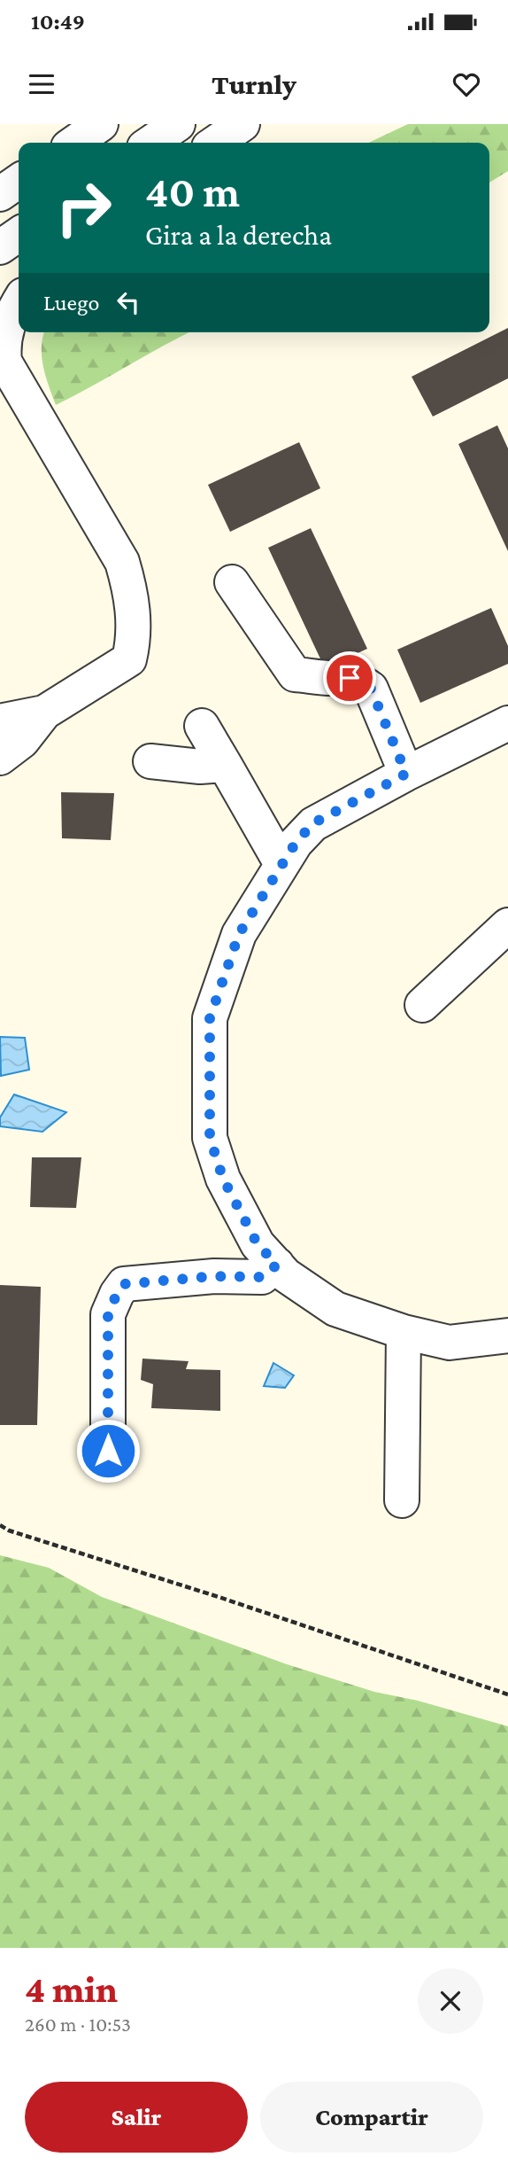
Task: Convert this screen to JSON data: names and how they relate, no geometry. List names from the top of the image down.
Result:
{
  "page": {
    "status": "10:49",
    "header": "Turnly",
    "turn": ["40 m", "Gira a la derecha"],
    "then": "Luego",
    "heading": ["4 min", "260 m · 10:53"],
    "buttons": ["Salir", "Compartir"]
  }
}
